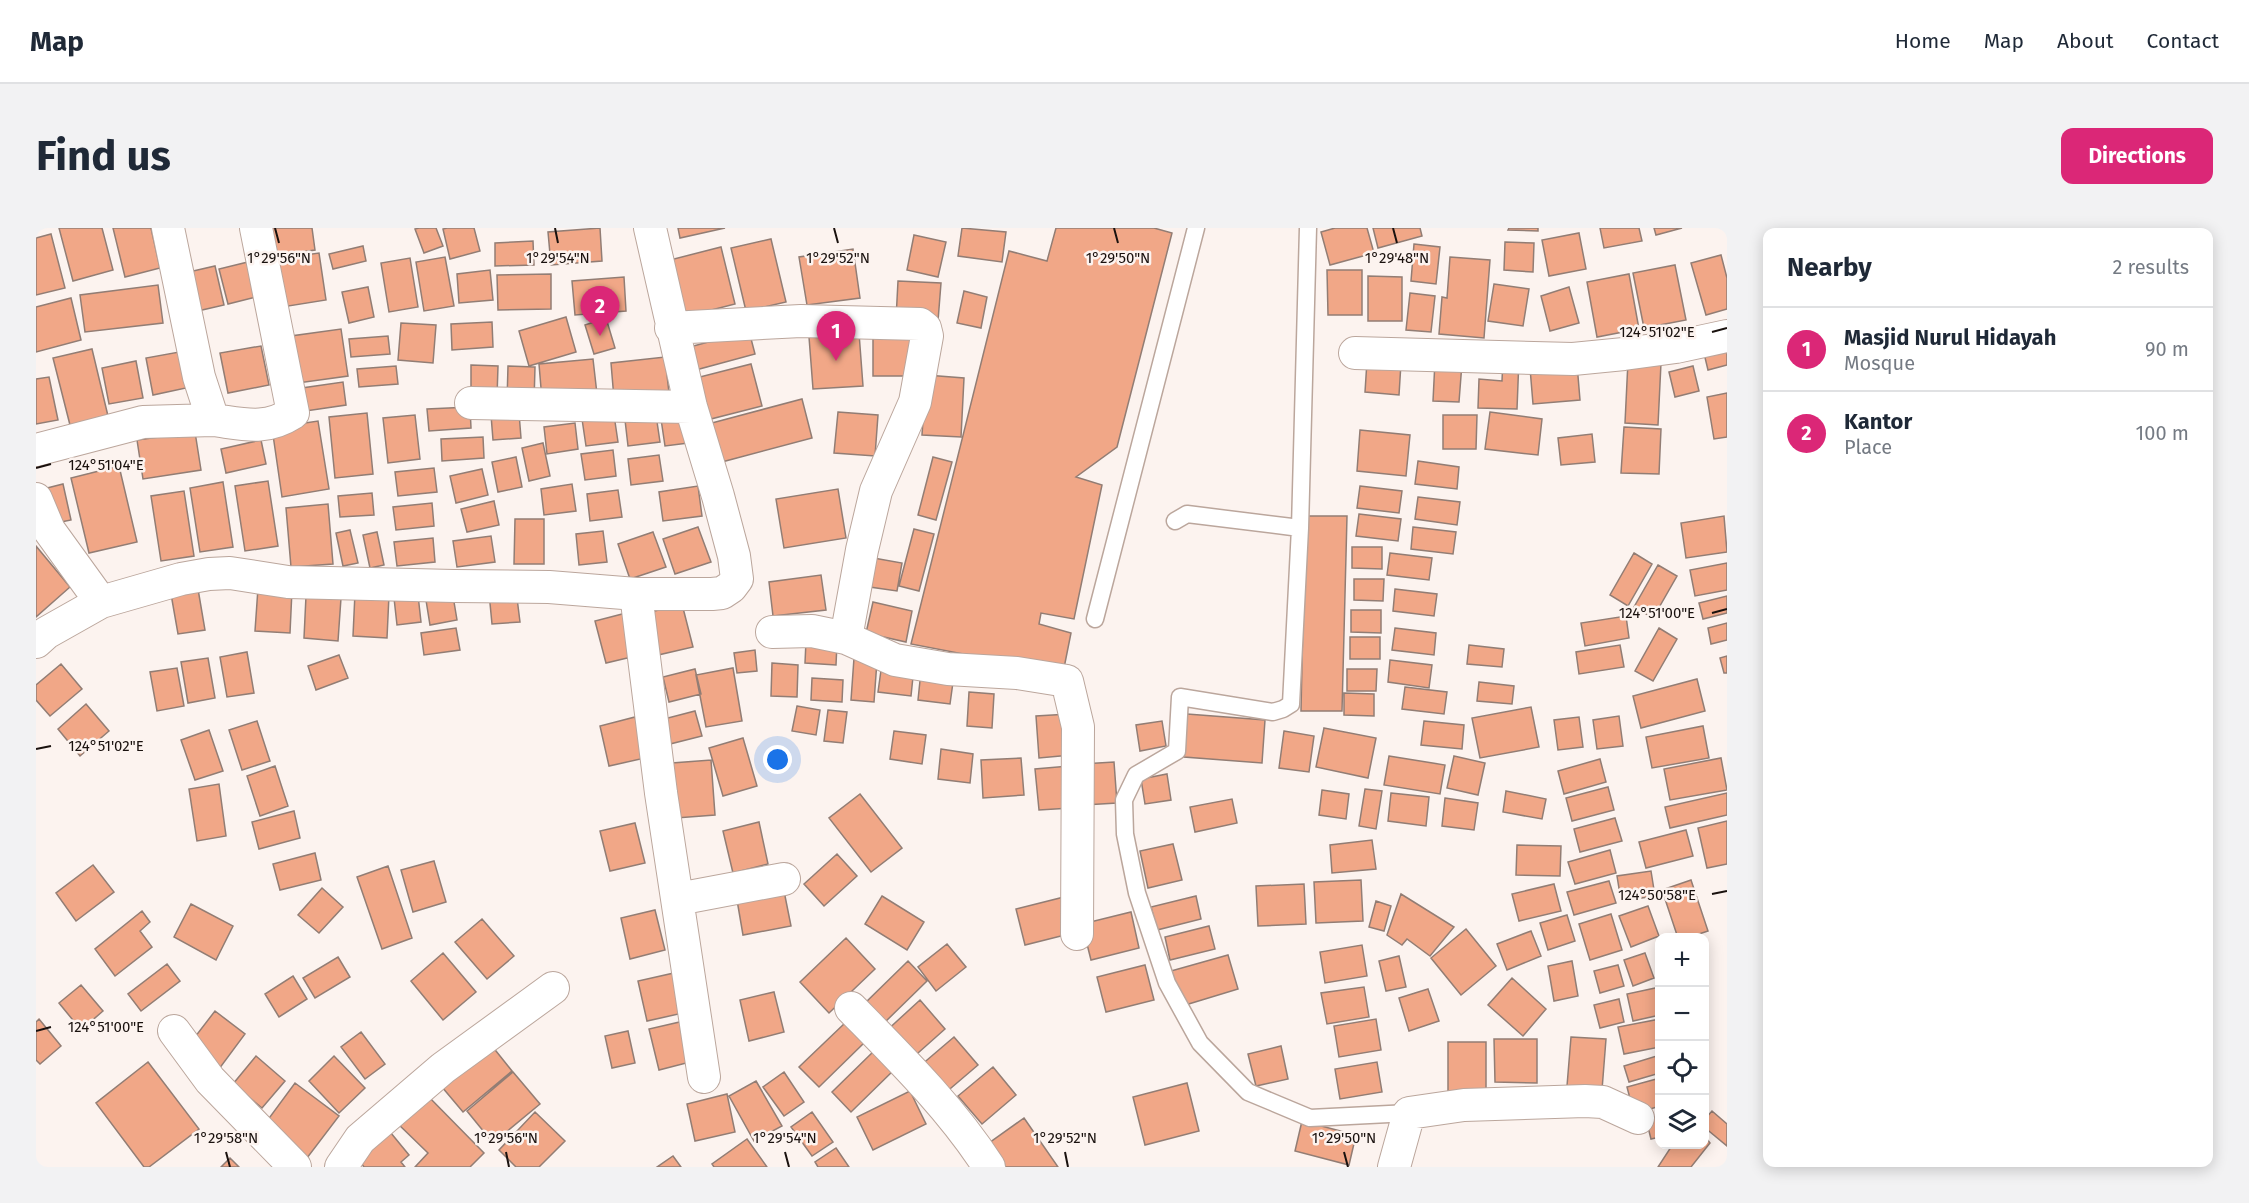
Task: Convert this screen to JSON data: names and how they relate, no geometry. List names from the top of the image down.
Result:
{
  "page": {
    "header": "Map",
    "nav": [
      "Home",
      "Map",
      "About",
      "Contact"
    ],
    "buttons": "Directions",
    "title": "Find us",
    "heading": ["Nearby", "2 results"],
    "pins": ["2", "1"],
    "list": [
      {
        "mark": "1",
        "name": "Masjid Nurul Hidayah",
        "note": "Mosque",
        "value": "90 m"
      },
      {
        "mark": "2",
        "name": "Kantor",
        "note": "Place",
        "value": "100 m"
      }
    ],
    "map_buttons": ["+", "−"]
  },
  "coordinates": [
    "1°29'56\"N",
    "1°29'54\"N",
    "1°29'52\"N",
    "1°29'50\"N",
    "1°29'48\"N",
    "124°51'02\"E",
    "124°51'04\"E",
    "124°51'00\"E",
    "124°50'58\"E",
    "1°29'58\"N"
  ]
}
